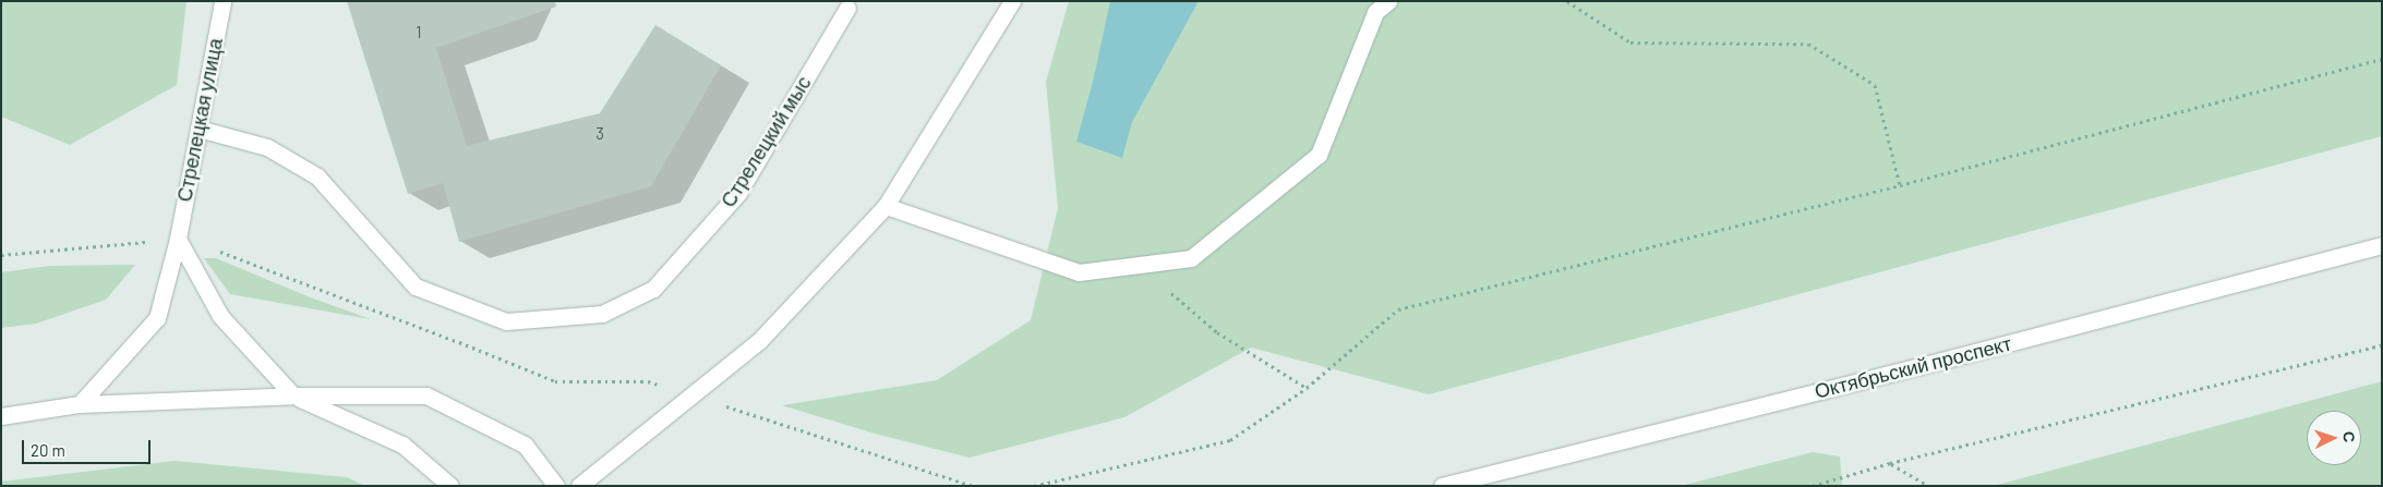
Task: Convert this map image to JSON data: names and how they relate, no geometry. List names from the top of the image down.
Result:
{
  "streets": {
    "street": ["Стрелецкая улица", "Стрелецкий мыс", "Октябрьский проспект"]
  },
  "crossings": [
    ["Стрелецкая улица", "Стрелецкий мыс"]
  ],
  "house_numbers": ["1", "3"],
  "scale_bar": "20 m",
  "north": "right"
}
